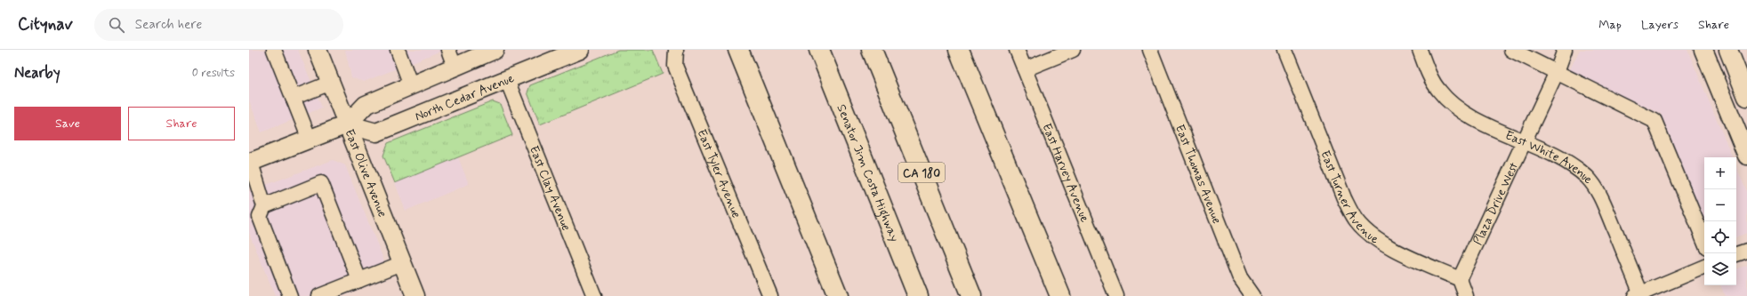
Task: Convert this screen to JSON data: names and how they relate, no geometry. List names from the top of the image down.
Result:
{
  "streets": {
    "highway": ["CA 180", "Senator Jim Costa Highway"],
    "main road": ["North Cedar Avenue", "East Olive Avenue"],
    "street": [
      "East White Avenue",
      "East Harvey Avenue",
      "East Tyler Avenue",
      "East Thomas Avenue",
      "East Clay Avenue",
      "East Turner Avenue",
      "Plaza Drive West"
    ]
  },
  "crossings": [
    ["North Cedar Avenue", "East Olive Avenue"],
    ["North Cedar Avenue", "East Clay Avenue"],
    ["East White Avenue", "Plaza Drive West"],
    ["East Turner Avenue", "Plaza Drive West"]
  ],
  "page": {
    "header": "Citynav",
    "search": "Search here",
    "nav": ["Map", "Layers", "Share"],
    "heading": ["Nearby", "0 results"],
    "buttons": ["Save", "Share"],
    "map_buttons": ["+", "−"]
  }
}
